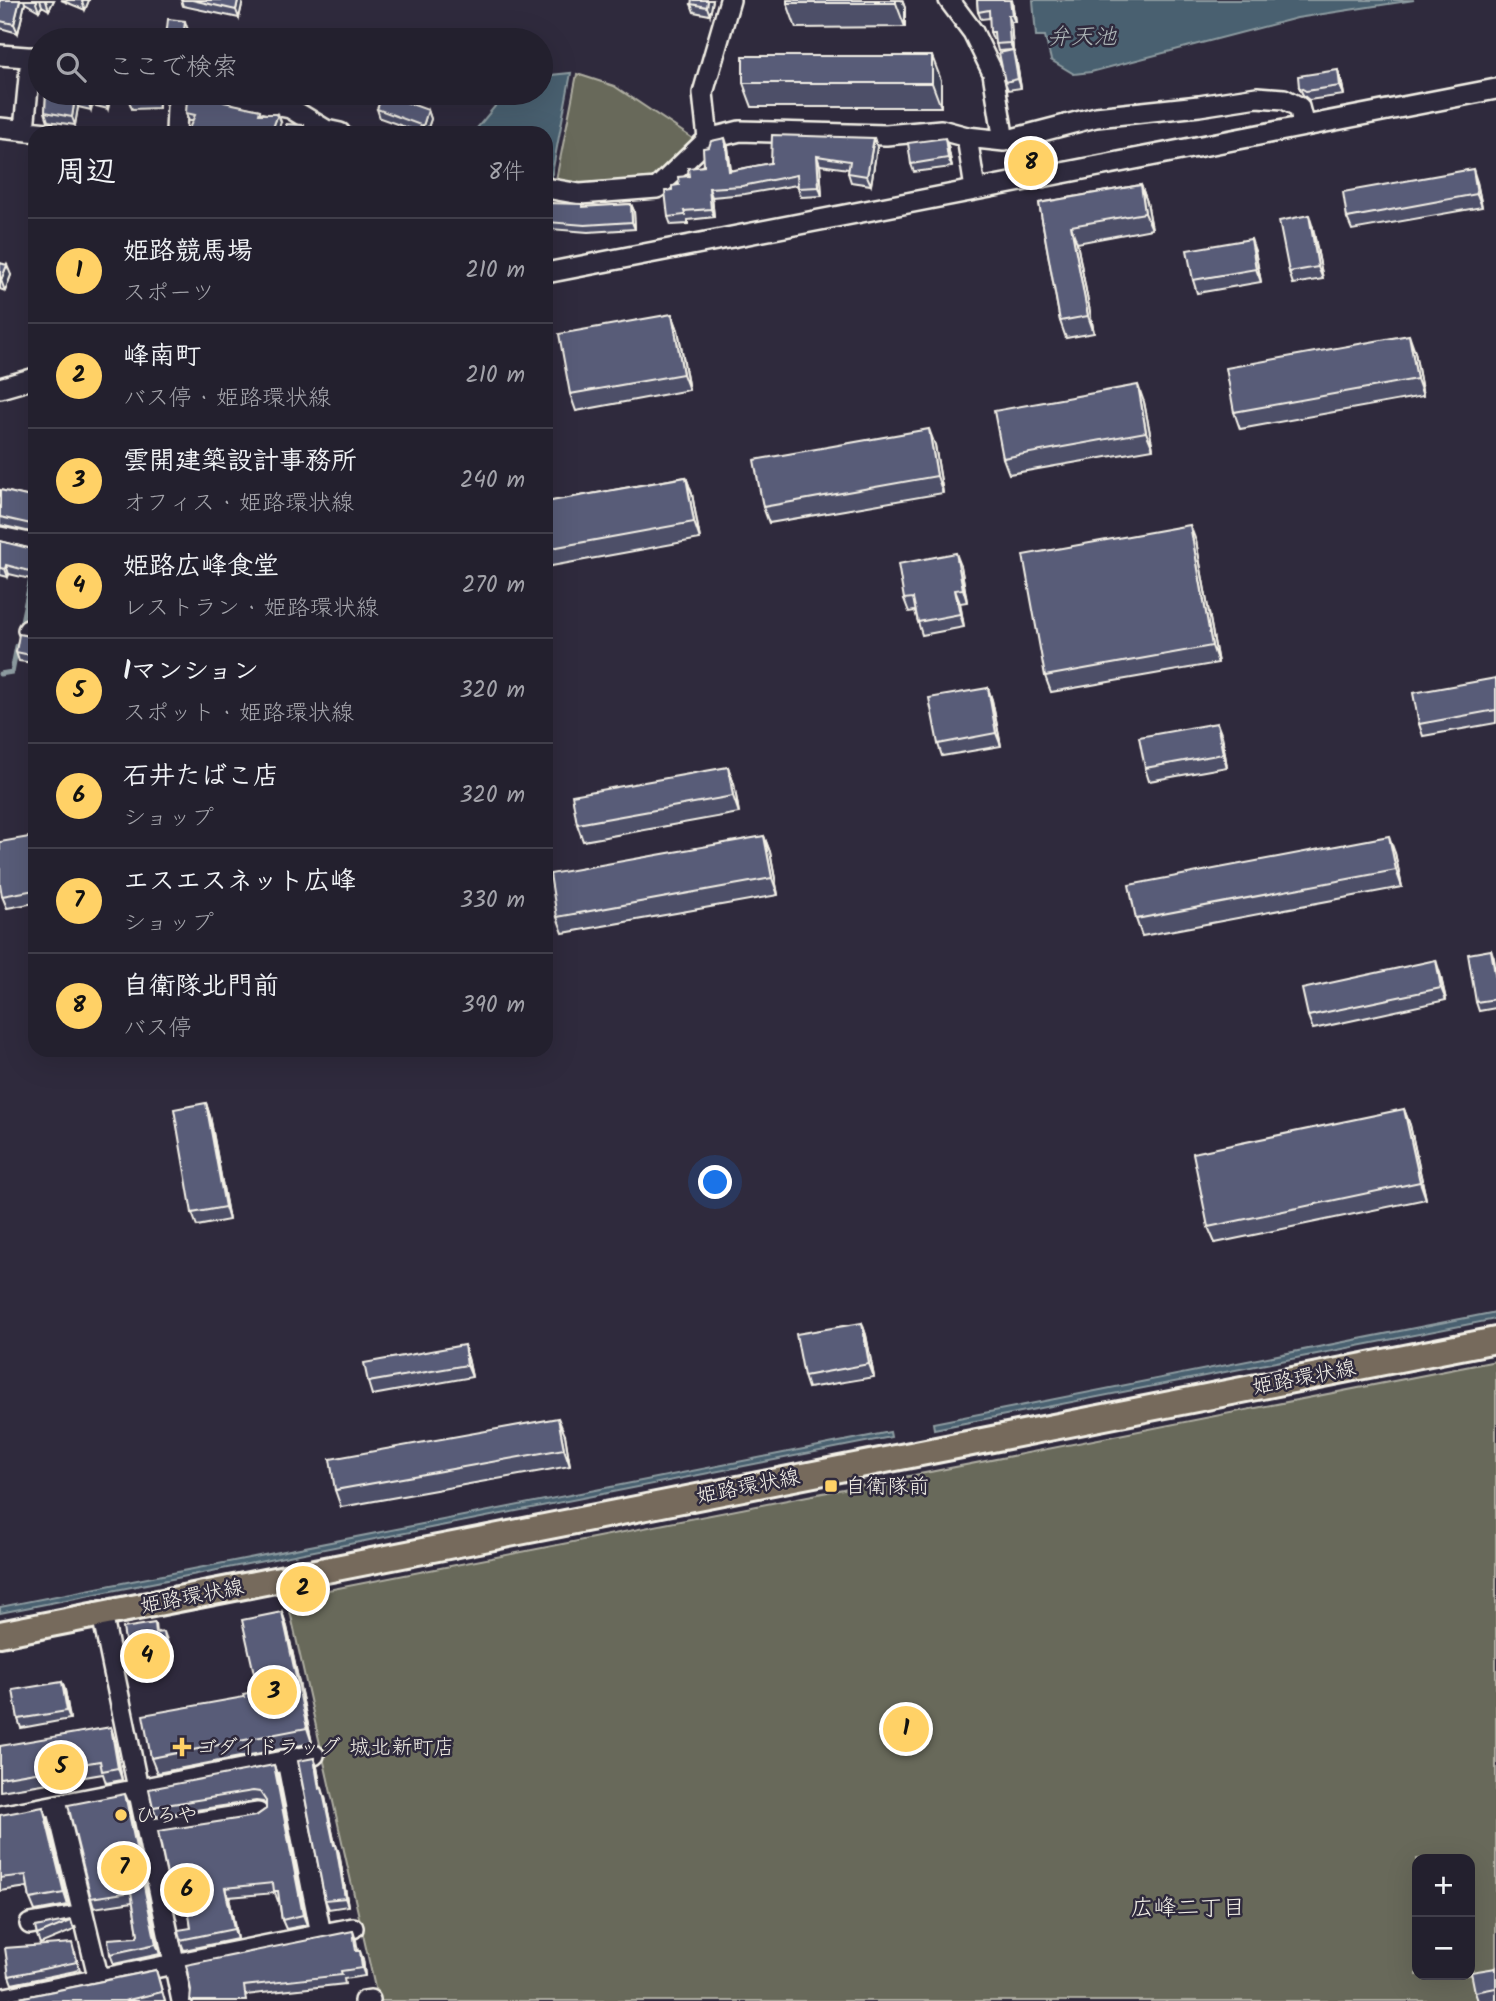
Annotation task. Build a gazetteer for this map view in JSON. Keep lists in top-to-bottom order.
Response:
{
  "streets": {
    "main road": ["姫路環状線"]
  },
  "districts": ["広峰二丁目"],
  "water": ["弁天池"],
  "places": {
    "transit": ["自衛隊前"],
    "health": ["ゴダイドラッグ 城北新町店"],
    "other": ["ひろや"]
  },
  "page": {
    "search": "ここで検索",
    "heading": ["周辺", "8件"],
    "pins": [
      "8",
      "2",
      "4",
      "3",
      "1",
      "5",
      "7",
      "6"
    ],
    "list": [
      {
        "mark": "1",
        "name": "姫路競馬場",
        "note": "スポーツ",
        "value": "210 m"
      },
      {
        "mark": "2",
        "name": "峰南町",
        "note": "バス停 · 姫路環状線",
        "value": "210 m"
      },
      {
        "mark": "3",
        "name": "雲開建築設計事務所",
        "note": "オフィス · 姫路環状線",
        "value": "240 m"
      },
      {
        "mark": "4",
        "name": "姫路広峰食堂",
        "note": "レストラン · 姫路環状線",
        "value": "270 m"
      },
      {
        "mark": "5",
        "name": "Iマンション",
        "note": "スポット · 姫路環状線",
        "value": "320 m"
      },
      {
        "mark": "6",
        "name": "石井たばこ店",
        "note": "ショップ",
        "value": "320 m"
      },
      {
        "mark": "7",
        "name": "エスエスネット広峰",
        "note": "ショップ",
        "value": "330 m"
      },
      {
        "mark": "8",
        "name": "自衛隊北門前",
        "note": "バス停",
        "value": "390 m"
      }
    ],
    "map_buttons": ["+", "−"]
  }
}
